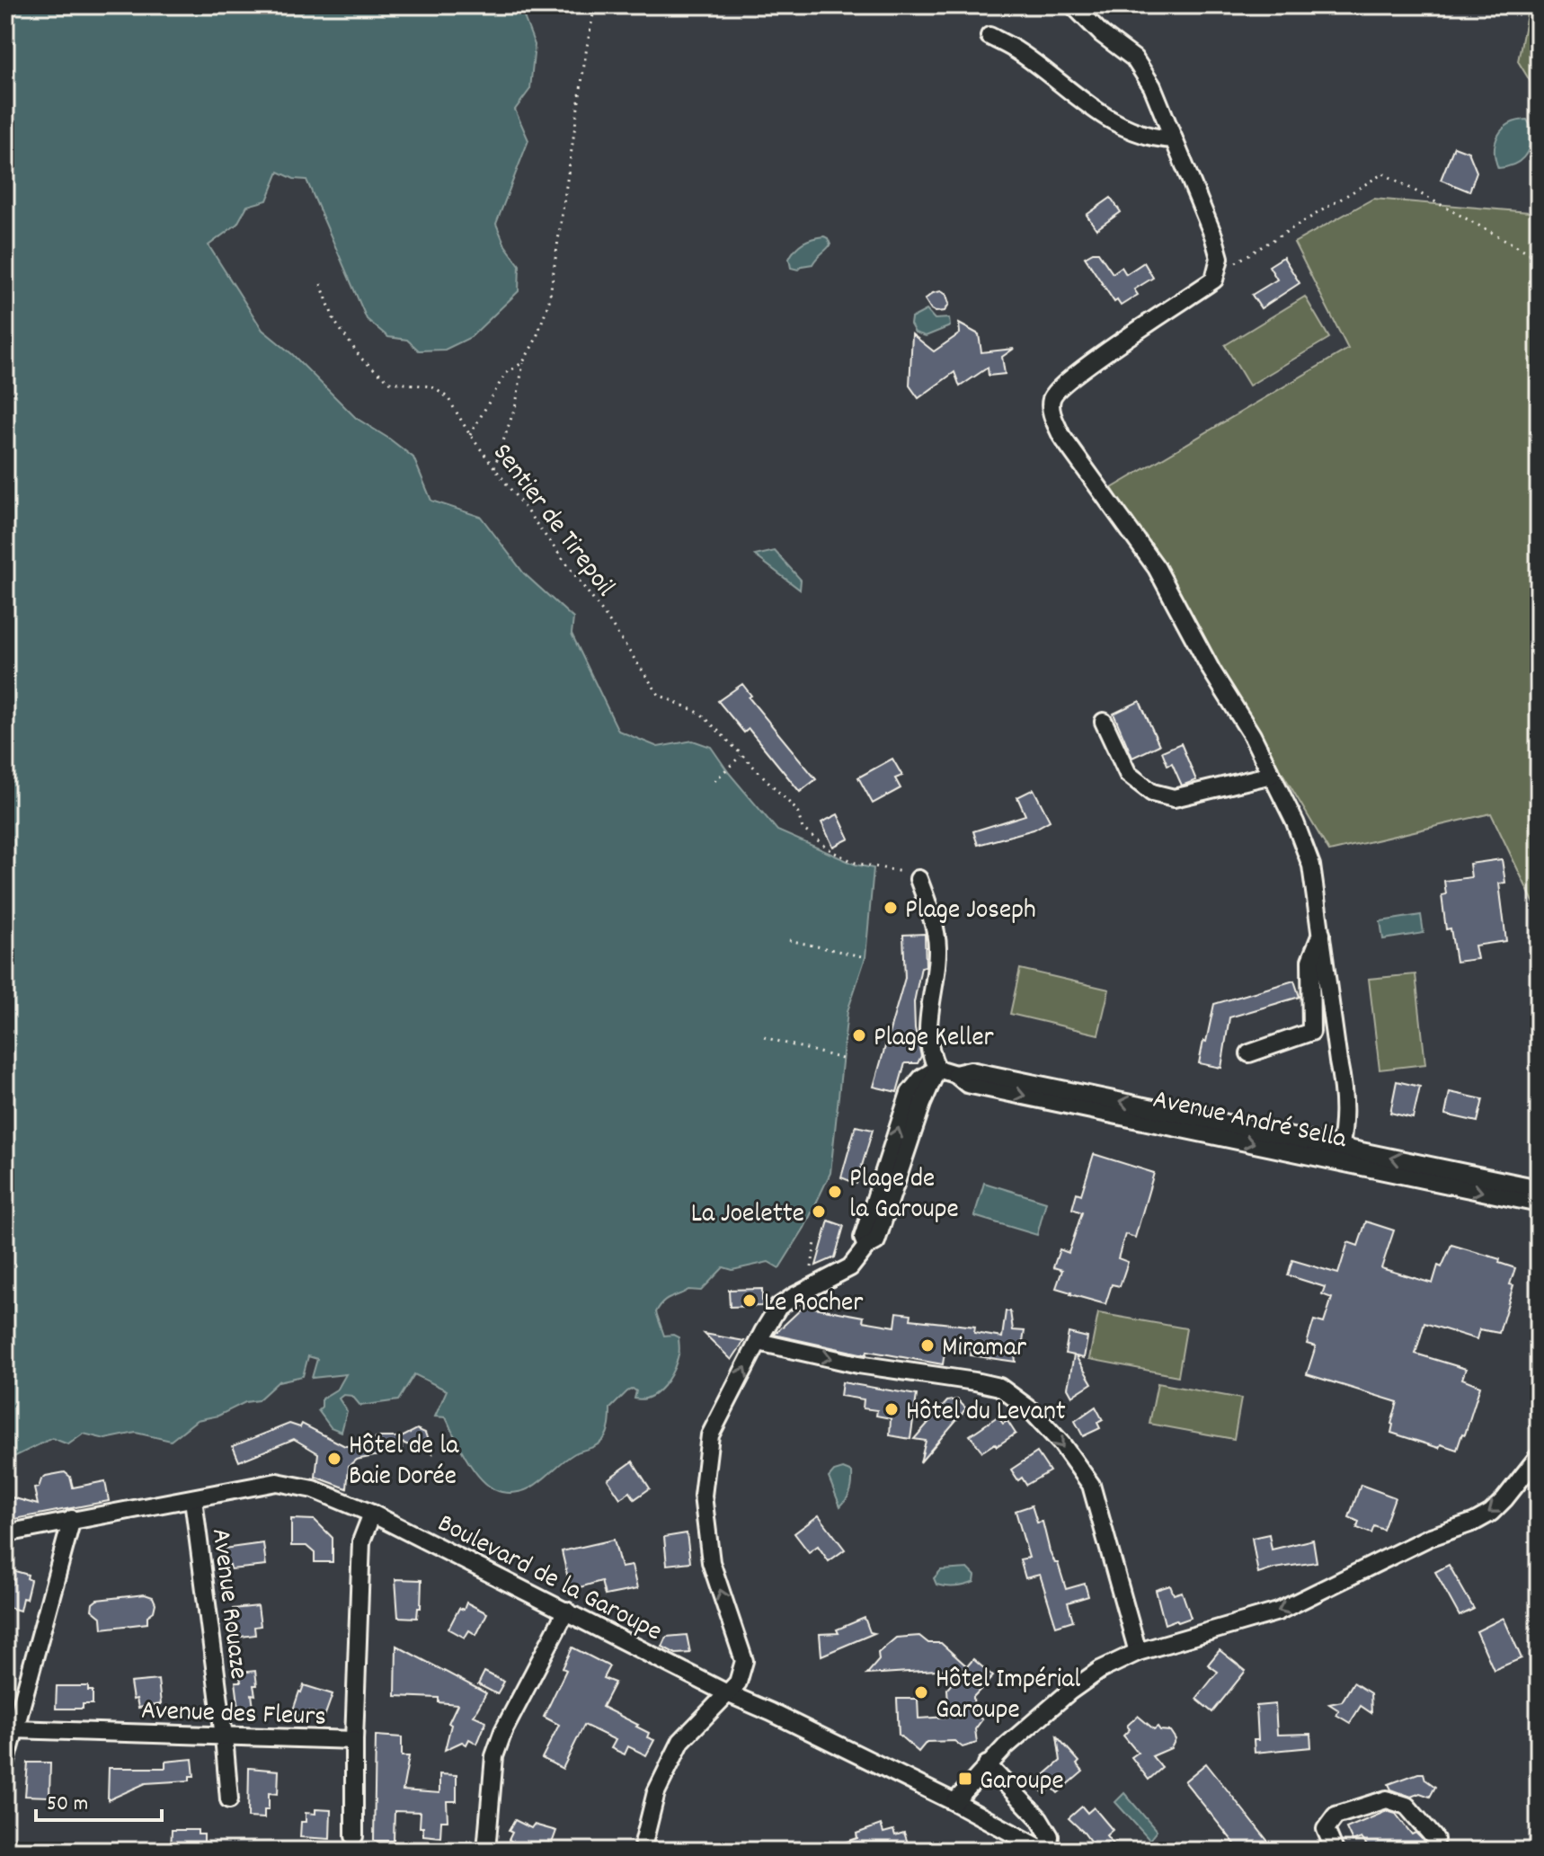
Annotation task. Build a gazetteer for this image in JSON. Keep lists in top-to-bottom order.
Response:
{
  "streets": {
    "street": [
      "Avenue André Sella",
      "Boulevard de la Garoupe",
      "Avenue Rouaze",
      "Avenue des Fleurs"
    ],
    "path": ["Sentier de Tirepoil"]
  },
  "crossings": [
    ["Boulevard de la Garoupe", "Avenue Rouaze"],
    ["Boulevard de la Garoupe", "Avenue des Fleurs"],
    ["Avenue Rouaze", "Avenue des Fleurs"]
  ],
  "places": {
    "other": [
      "Plage Joseph",
      "Plage Keller",
      "Plage de la Garoupe",
      "La Joelette",
      "Le Rocher",
      "Miramar",
      "Hôtel du Levant",
      "Hôtel de la Baie Dorée",
      "Hôtel Impérial Garoupe"
    ],
    "transit": ["Garoupe"]
  },
  "scale_bar": "50 m"
}
